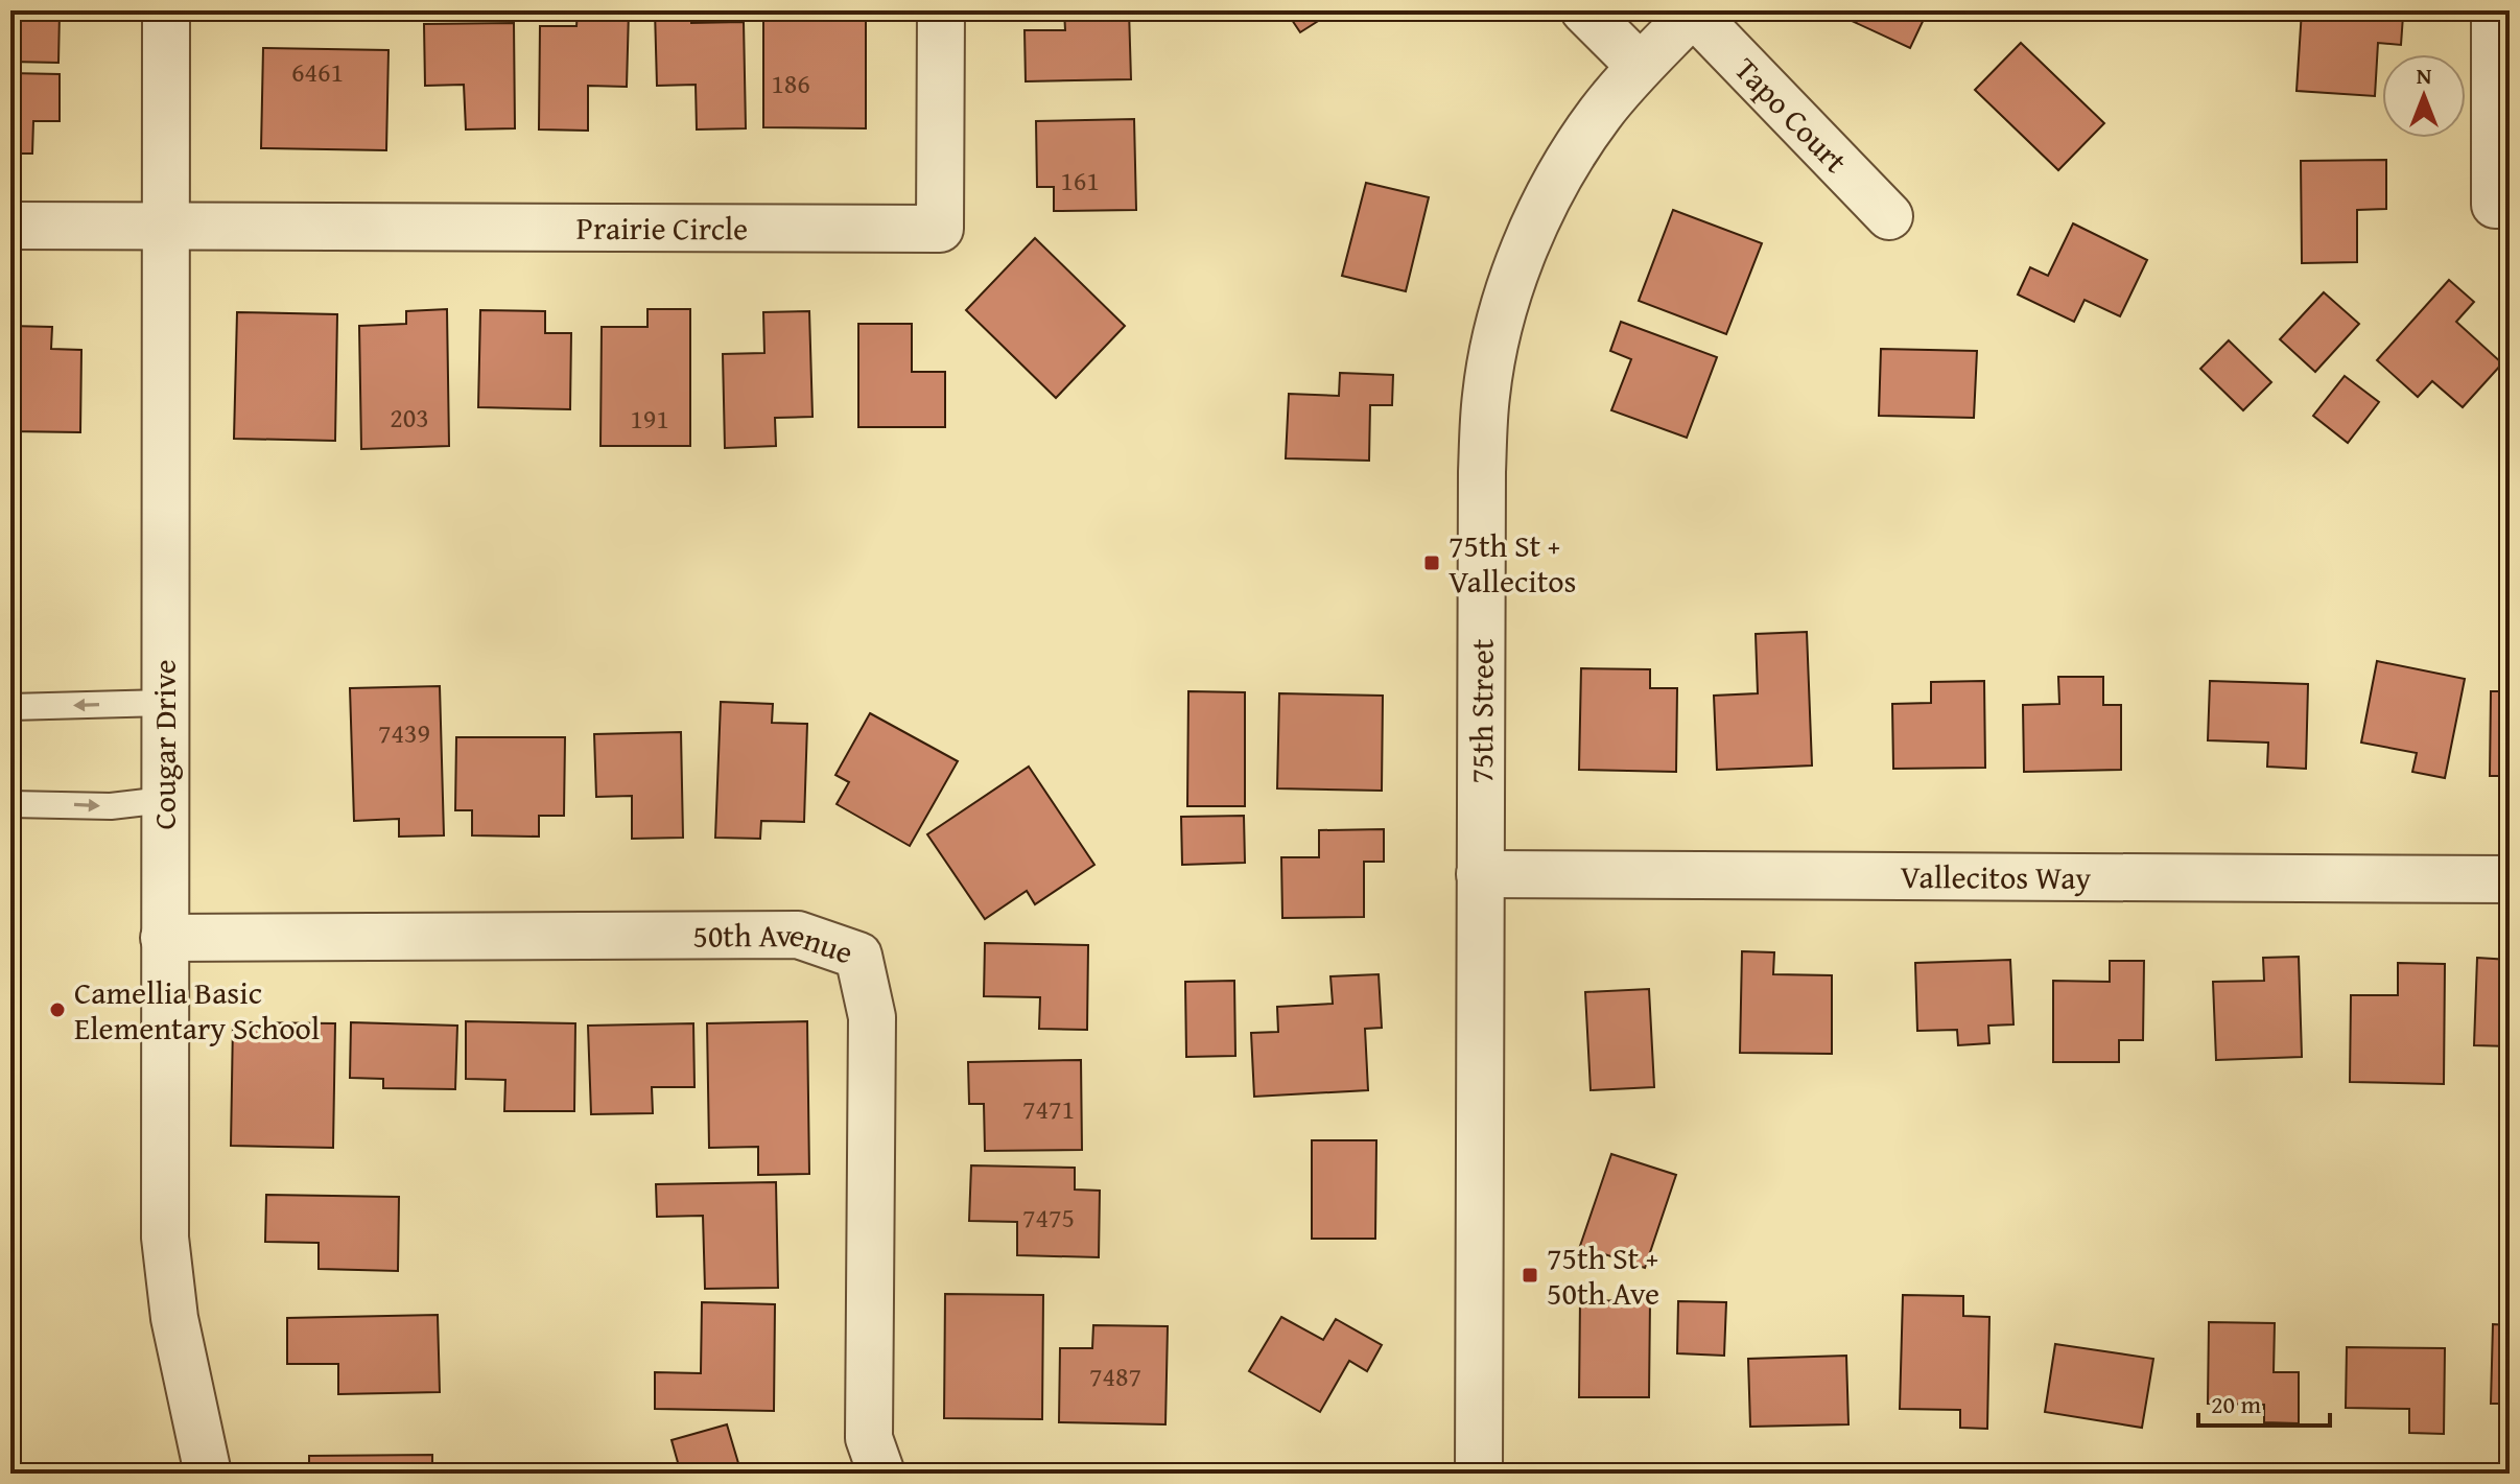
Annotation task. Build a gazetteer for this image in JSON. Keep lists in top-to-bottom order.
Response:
{
  "streets": {
    "street": [
      "Tapo Court",
      "Prairie Circle",
      "75th Street",
      "Cougar Drive",
      "Vallecitos Way",
      "50th Avenue"
    ]
  },
  "crossings": [
    ["Tapo Court", "75th Street"],
    ["Prairie Circle", "Cougar Drive"],
    ["75th Street", "Vallecitos Way"],
    ["Cougar Drive", "50th Avenue"]
  ],
  "places": {
    "transit": ["75th St + Vallecitos", "75th St + 50th Ave"],
    "other": ["Camellia Basic Elementary School"]
  },
  "house_numbers": [
    "6461",
    "186",
    "161",
    "203",
    "191",
    "7439",
    "7471",
    "7475",
    "7487"
  ],
  "scale_bar": "20 m",
  "north": "top"
}
